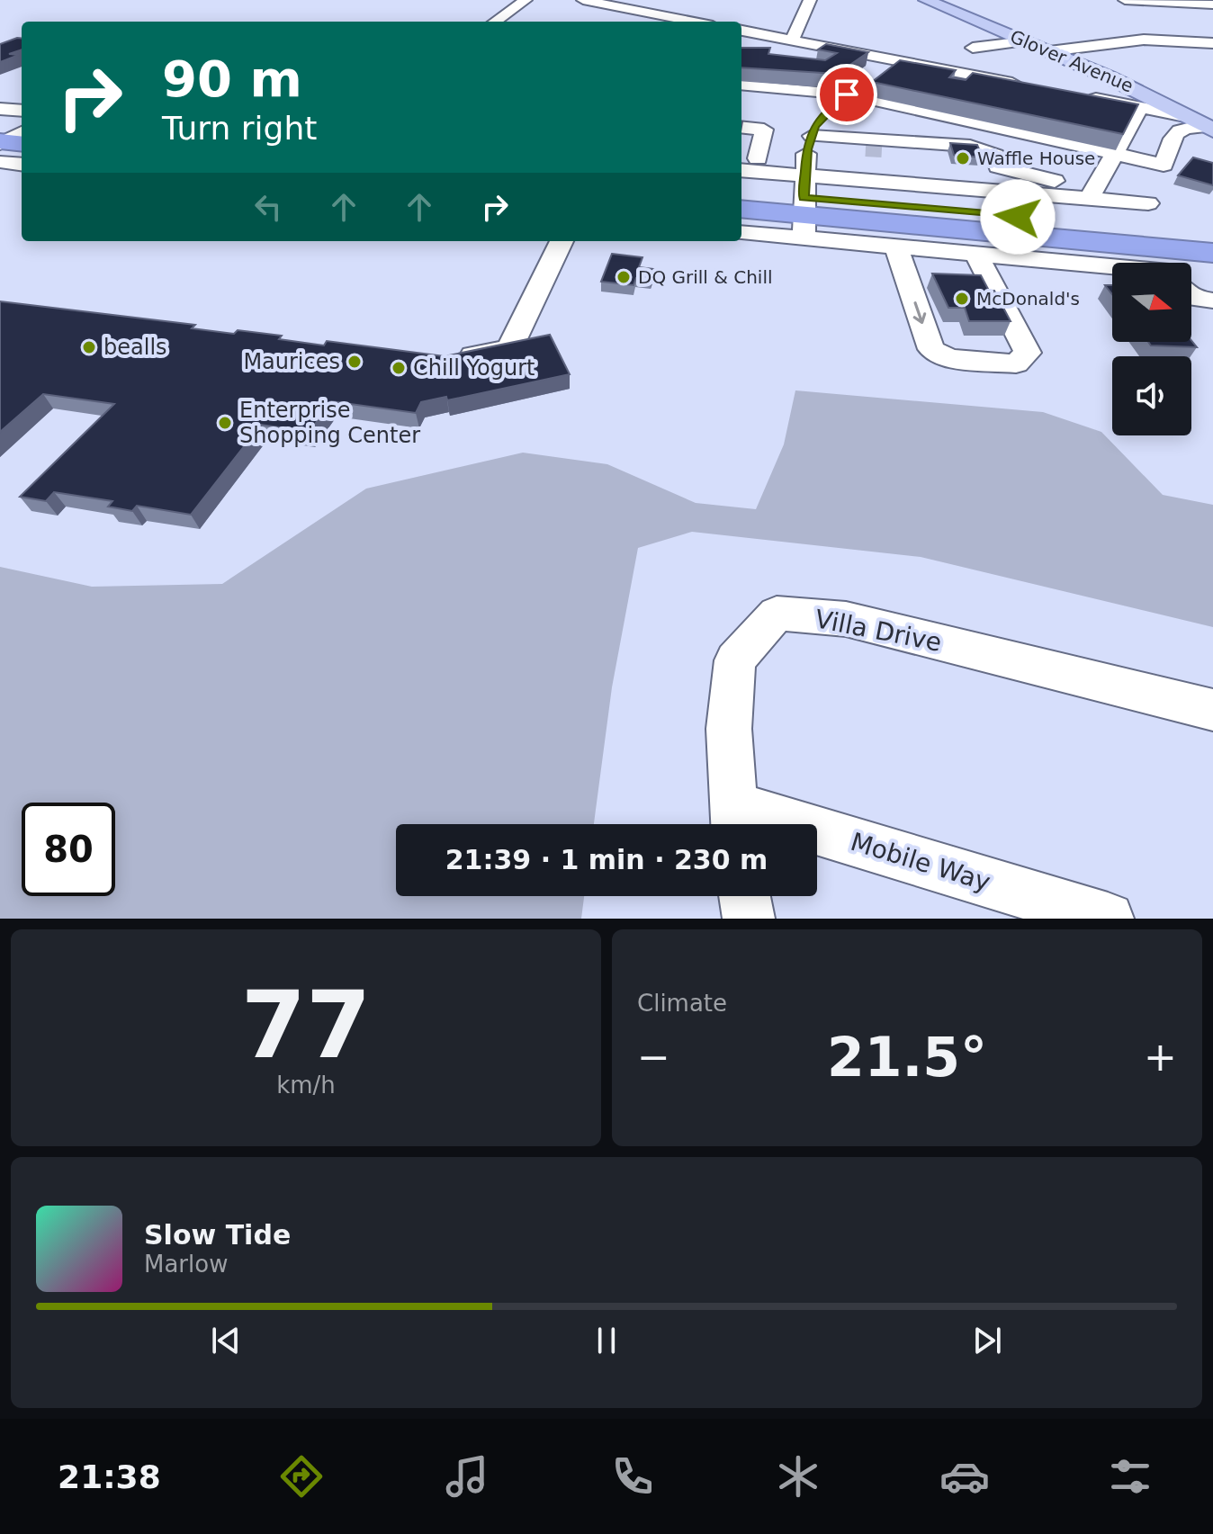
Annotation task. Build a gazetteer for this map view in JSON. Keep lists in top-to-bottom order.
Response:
{
  "streets": {
    "main road": ["Glover Avenue"],
    "street": ["Villa Drive", "Mobile Way"]
  },
  "crossings": [
    ["Villa Drive", "Mobile Way"]
  ],
  "places": [
    "Waffle House",
    "DQ Grill & Chill",
    "McDonald's",
    "bealls",
    "Maurices",
    "Chill Yogurt",
    "Enterprise Shopping Center"
  ],
  "north": "right",
  "page": {
    "turn": ["90 m", "Turn right"],
    "limit": "80",
    "trip": "21:39 · 1 min · 230 m",
    "tile": [
      ["77", "km/h"],
      "Climate"
    ],
    "heat": ["−", "21.5°", "+"],
    "song": ["Slow Tide", "Marlow"],
    "tabs": "21:38"
  }
}
